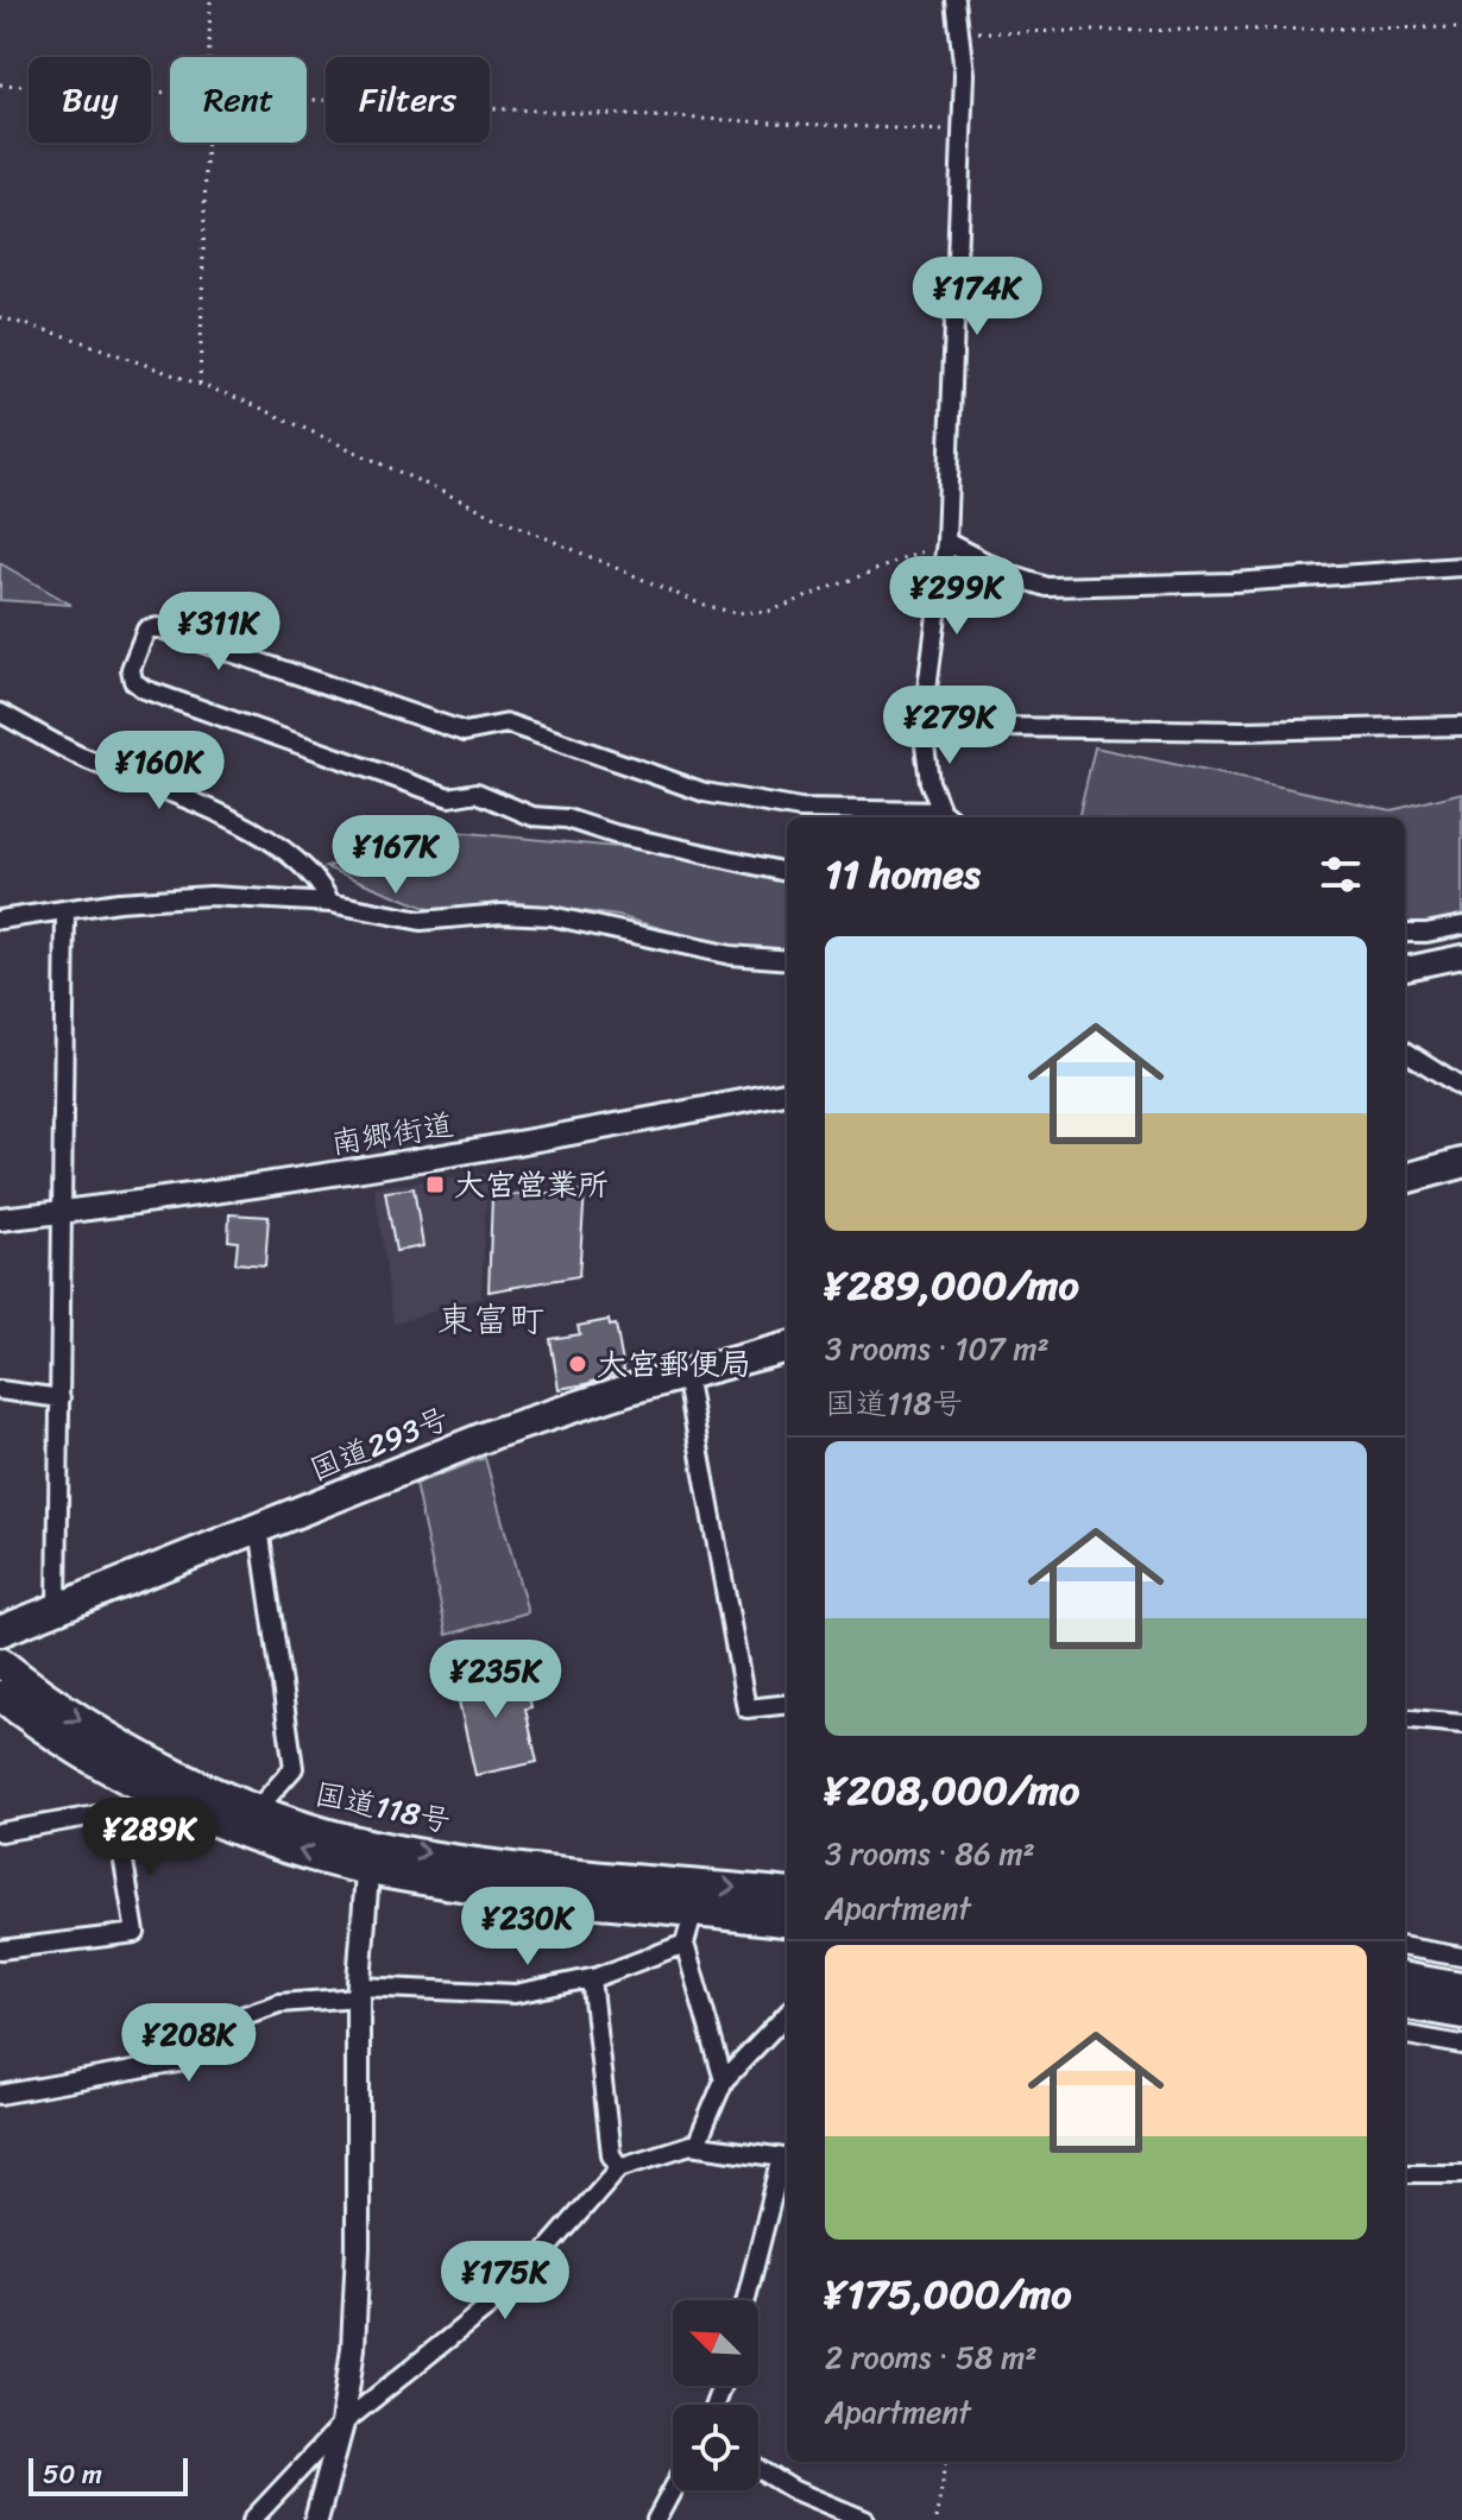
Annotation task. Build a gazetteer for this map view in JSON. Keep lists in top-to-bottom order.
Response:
{
  "streets": {
    "highway": ["国道293号", "国道118号"],
    "street": ["南郷街道"]
  },
  "districts": ["東富町"],
  "places": {
    "transit": ["大宮営業所"],
    "other": ["大宮郵便局"]
  },
  "scale_bar": "50 m",
  "north": "top left",
  "page": {
    "chip": ["Buy", "Rent", "Filters"],
    "price": [
      "¥174K",
      "¥299K",
      "¥311K",
      "¥279K",
      "¥160K",
      "¥167K",
      "¥235K",
      "¥289K",
      "¥230K",
      "¥208K",
      "¥175K"
    ],
    "heading": "11 homes",
    "list": [
      {
        "name": "¥289,000/mo",
        "note": "3 rooms · 107 m² · 国道118号"
      },
      {
        "name": "¥208,000/mo",
        "note": "3 rooms · 86 m² · Apartment"
      },
      {
        "name": "¥175,000/mo",
        "note": "2 rooms · 58 m² · Apartment"
      }
    ],
    "scale": "50 m"
  }
}
